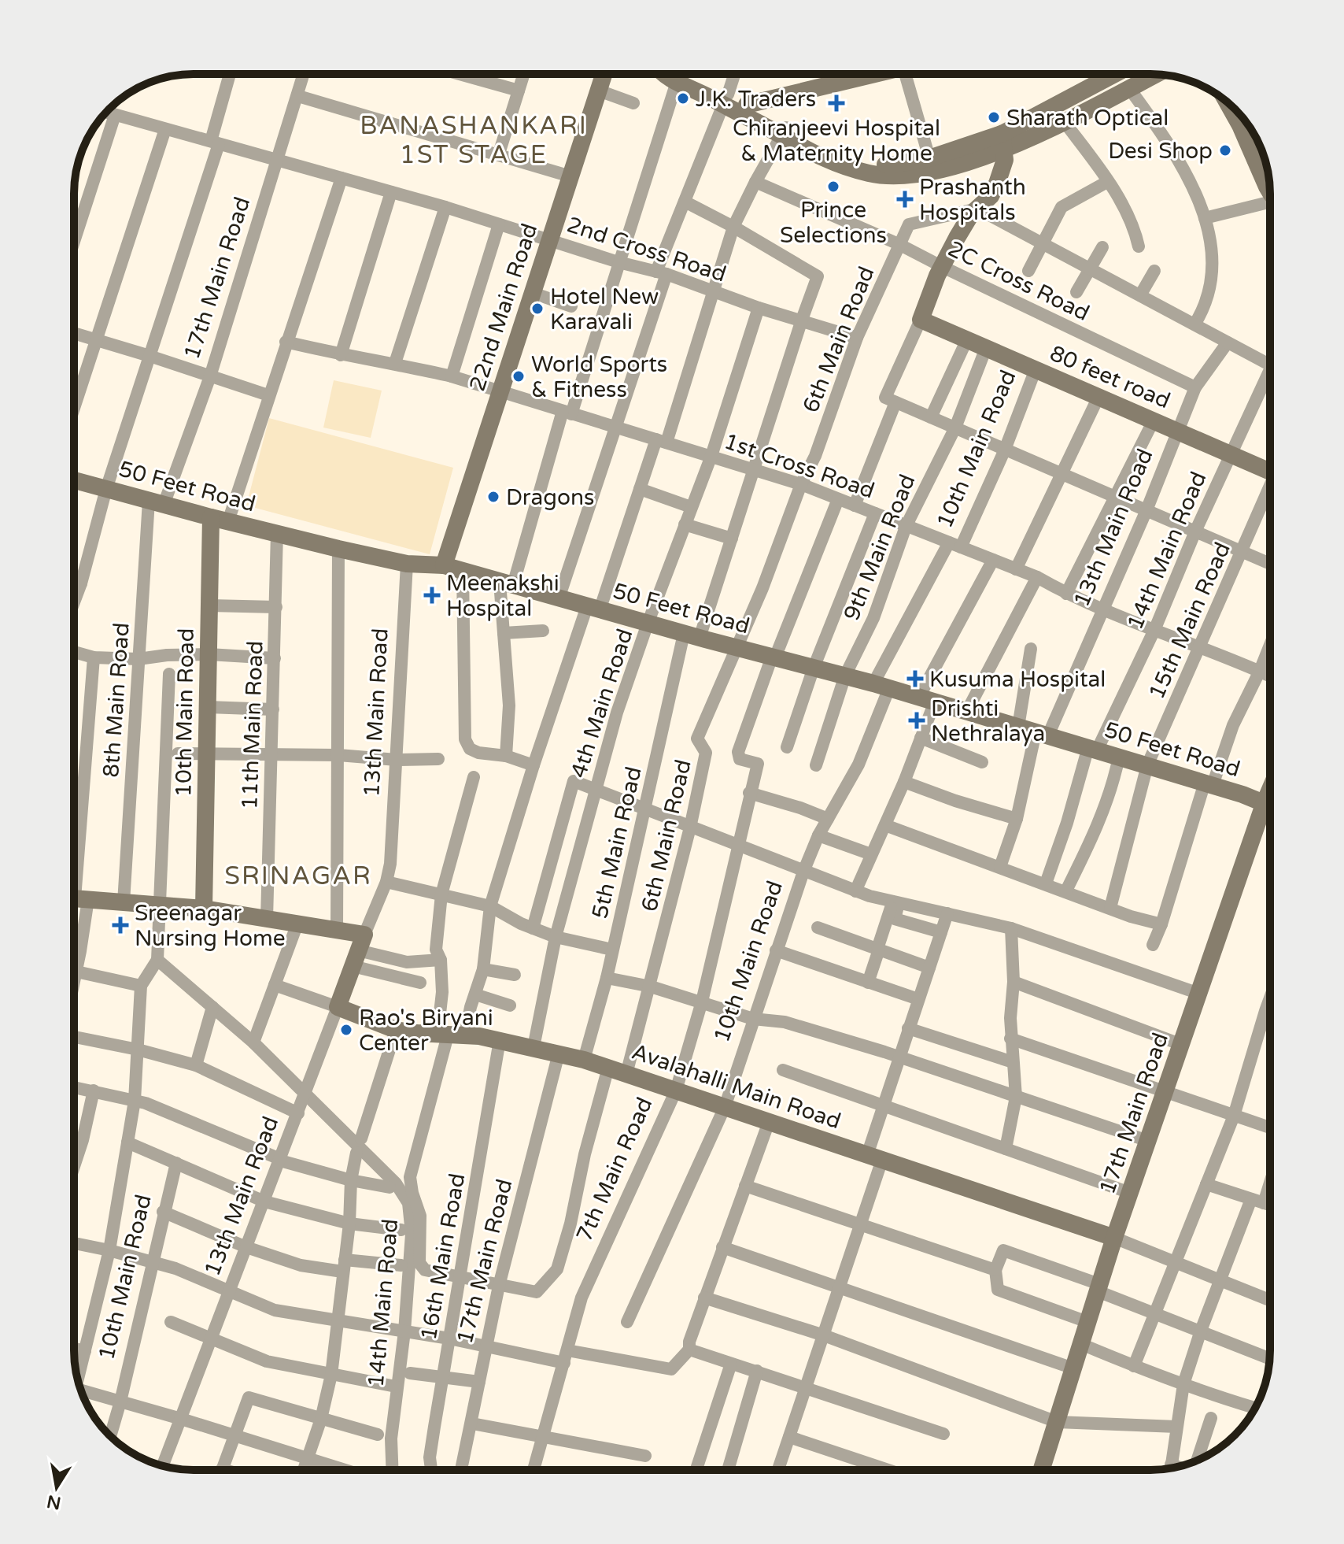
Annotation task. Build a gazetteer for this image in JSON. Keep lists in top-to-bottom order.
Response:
{
  "streets": {
    "street": [
      "2nd Cross Road",
      "17th Main Road",
      "2C Cross Road",
      "22nd Main Road",
      "6th Main Road",
      "80 feet road",
      "10th Main Road",
      "1st Cross Road",
      "50 Feet Road",
      "13th Main Road",
      "9th Main Road",
      "14th Main Road",
      "15th Main Road",
      "8th Main Road",
      "4th Main Road",
      "11th Main Road",
      "5th Main Road",
      "Avalahalli Main Road",
      "7th Main Road",
      "16th Main Road"
    ]
  },
  "crossings": [
    ["2nd Cross Road", "17th Main Road"],
    ["2nd Cross Road", "22nd Main Road"],
    ["2nd Cross Road", "6th Main Road"],
    ["2nd Cross Road", "4th Main Road"],
    ["2nd Cross Road", "5th Main Road"],
    ["17th Main Road", "50 Feet Road"],
    ["17th Main Road", "8th Main Road"],
    ["17th Main Road", "Avalahalli Main Road"],
    ["2C Cross Road", "6th Main Road"],
    ["2C Cross Road", "13th Main Road"],
    ["22nd Main Road", "1st Cross Road"],
    ["22nd Main Road", "50 Feet Road"],
    ["6th Main Road", "1st Cross Road"],
    ["6th Main Road", "50 Feet Road"],
    ["6th Main Road", "Avalahalli Main Road"],
    ["80 feet road", "10th Main Road"],
    ["80 feet road", "13th Main Road"],
    ["80 feet road", "9th Main Road"],
    ["80 feet road", "14th Main Road"],
    ["10th Main Road", "1st Cross Road"],
    ["10th Main Road", "50 Feet Road"],
    ["10th Main Road", "Avalahalli Main Road"],
    ["1st Cross Road", "13th Main Road"],
    ["1st Cross Road", "9th Main Road"],
    ["1st Cross Road", "14th Main Road"],
    ["1st Cross Road", "15th Main Road"],
    ["1st Cross Road", "4th Main Road"],
    ["1st Cross Road", "5th Main Road"],
    ["50 Feet Road", "13th Main Road"],
    ["50 Feet Road", "9th Main Road"],
    ["50 Feet Road", "14th Main Road"],
    ["50 Feet Road", "15th Main Road"],
    ["50 Feet Road", "8th Main Road"],
    ["50 Feet Road", "4th Main Road"],
    ["50 Feet Road", "11th Main Road"],
    ["50 Feet Road", "5th Main Road"],
    ["50 Feet Road", "7th Main Road"],
    ["13th Main Road", "14th Main Road"],
    ["13th Main Road", "Avalahalli Main Road"],
    ["4th Main Road", "Avalahalli Main Road"],
    ["5th Main Road", "Avalahalli Main Road"],
    ["Avalahalli Main Road", "7th Main Road"],
    ["Avalahalli Main Road", "16th Main Road"]
  ],
  "districts": ["BANASHANKARI 1ST STAGE", "SRINAGAR"],
  "places": {
    "other": [
      "J.K. Traders",
      "Sharath Optical",
      "Desi Shop",
      "Prince Selections",
      "Hotel New Karavali",
      "World Sports & Fitness",
      "Dragons",
      "Rao's Biryani Center"
    ],
    "health": [
      "Chiranjeevi Hospital & Maternity Home",
      "Prashanth Hospitals",
      "Meenakshi Hospital",
      "Kusuma Hospital",
      "Drishti Nethralaya",
      "Sreenagar Nursing Home"
    ]
  },
  "north": "bottom"
}
